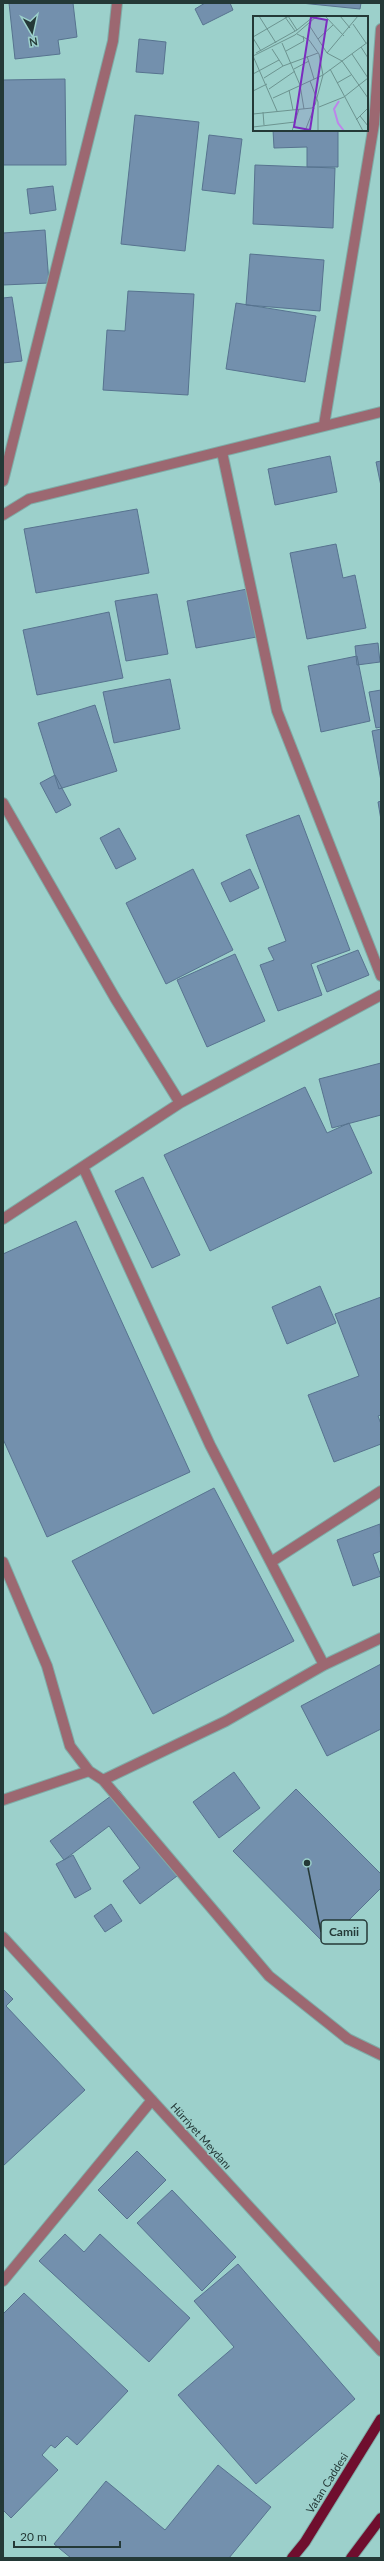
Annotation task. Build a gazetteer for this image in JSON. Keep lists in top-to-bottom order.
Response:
{
  "streets": {
    "main road": ["Vatan Caddesi"],
    "street": ["Hürriyet Meydanı"]
  },
  "places": ["Camii"],
  "scale_bar": "20 m",
  "north": "bottom"
}
